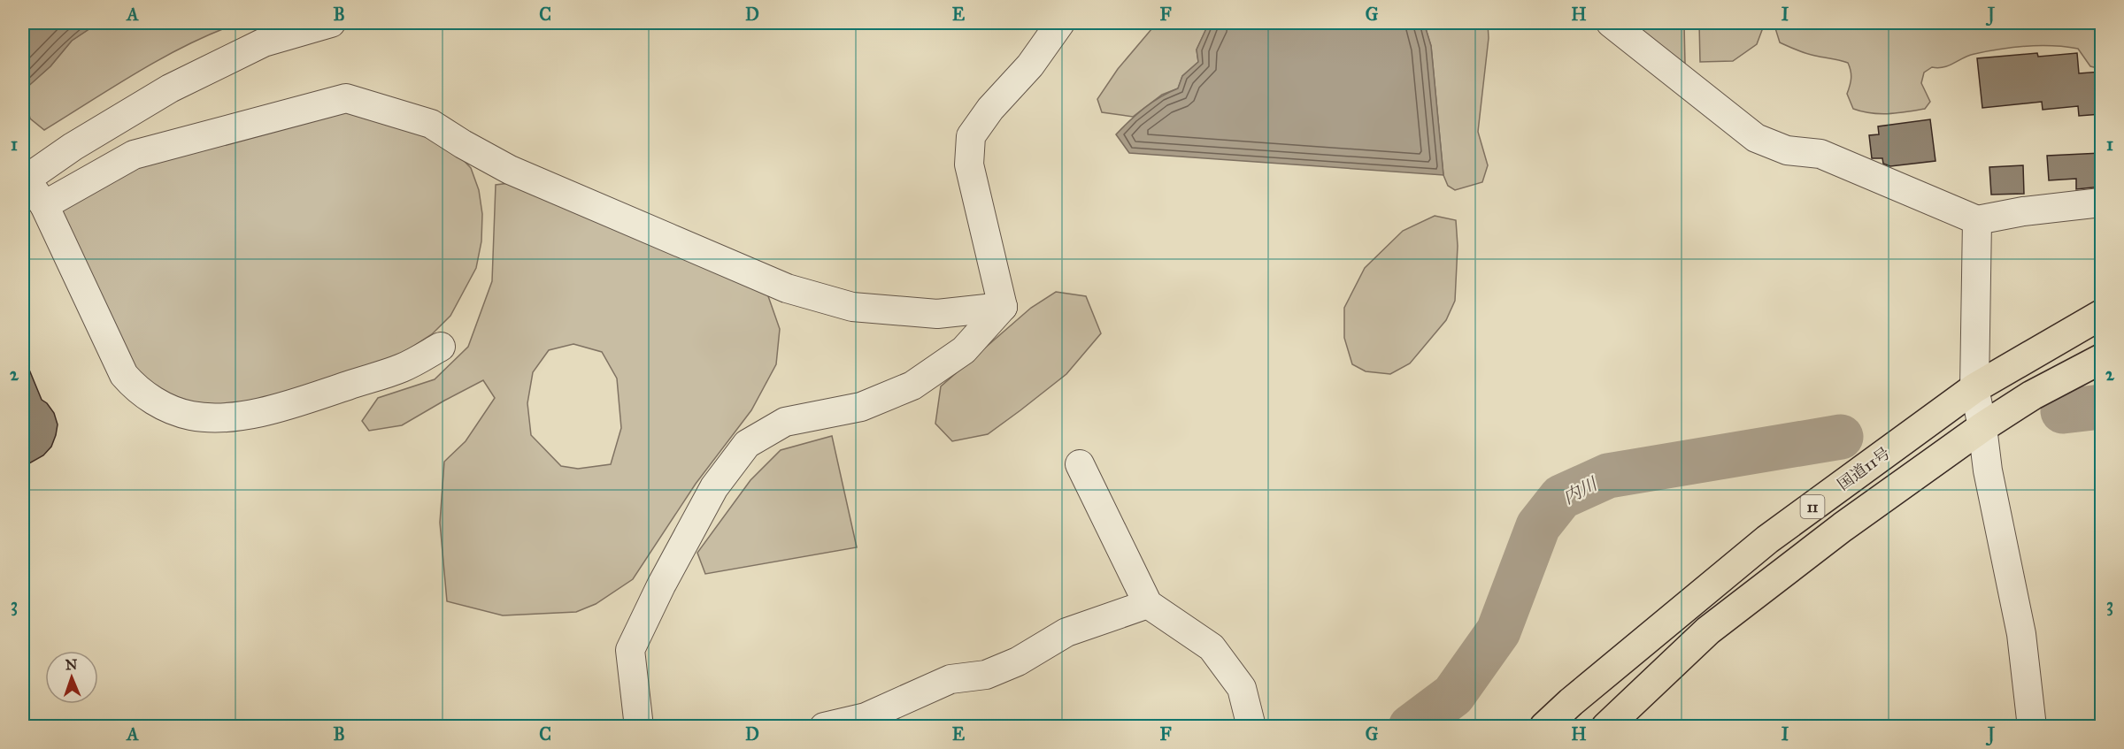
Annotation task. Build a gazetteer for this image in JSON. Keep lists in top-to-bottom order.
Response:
{
  "streets": {
    "highway": ["国道11号", "11"]
  },
  "water": ["内川"],
  "north": "top",
  "grid": {
    "columns": [
      "A",
      "B",
      "C",
      "D",
      "E",
      "F",
      "G",
      "H",
      "I",
      "J"
    ],
    "rows": ["1", "2", "3"]
  }
}
